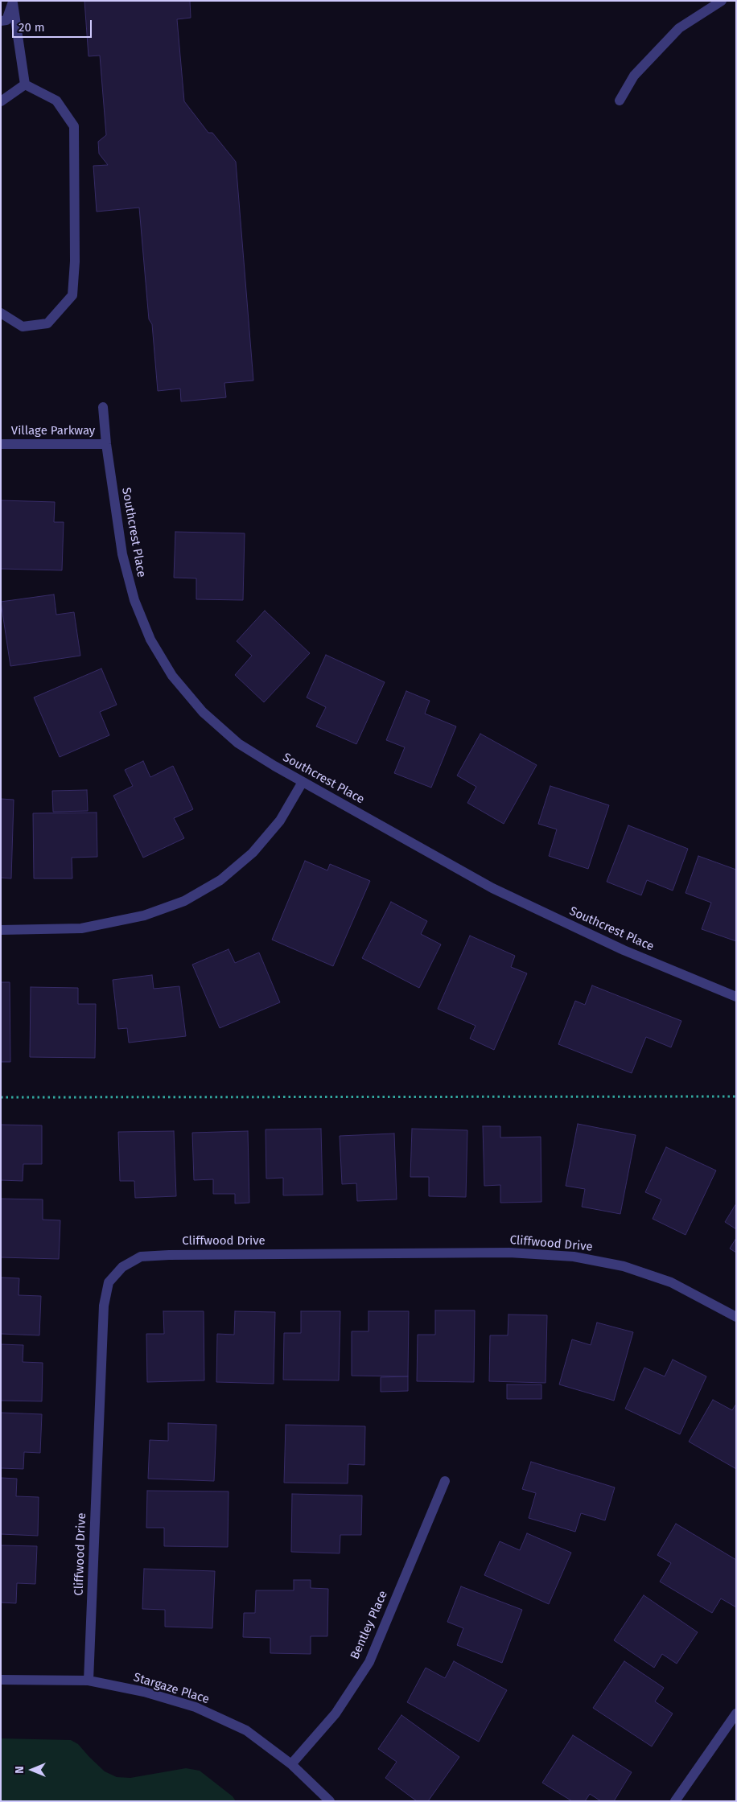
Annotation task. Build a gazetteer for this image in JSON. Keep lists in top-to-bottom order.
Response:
{
  "streets": {
    "street": [
      "Village Parkway",
      "Southcrest Place",
      "Cliffwood Drive",
      "Bentley Place",
      "Stargaze Place"
    ]
  },
  "crossings": [
    ["Village Parkway", "Southcrest Place"],
    ["Cliffwood Drive", "Stargaze Place"],
    ["Bentley Place", "Stargaze Place"]
  ],
  "scale_bar": "20 m",
  "north": "left"
}
